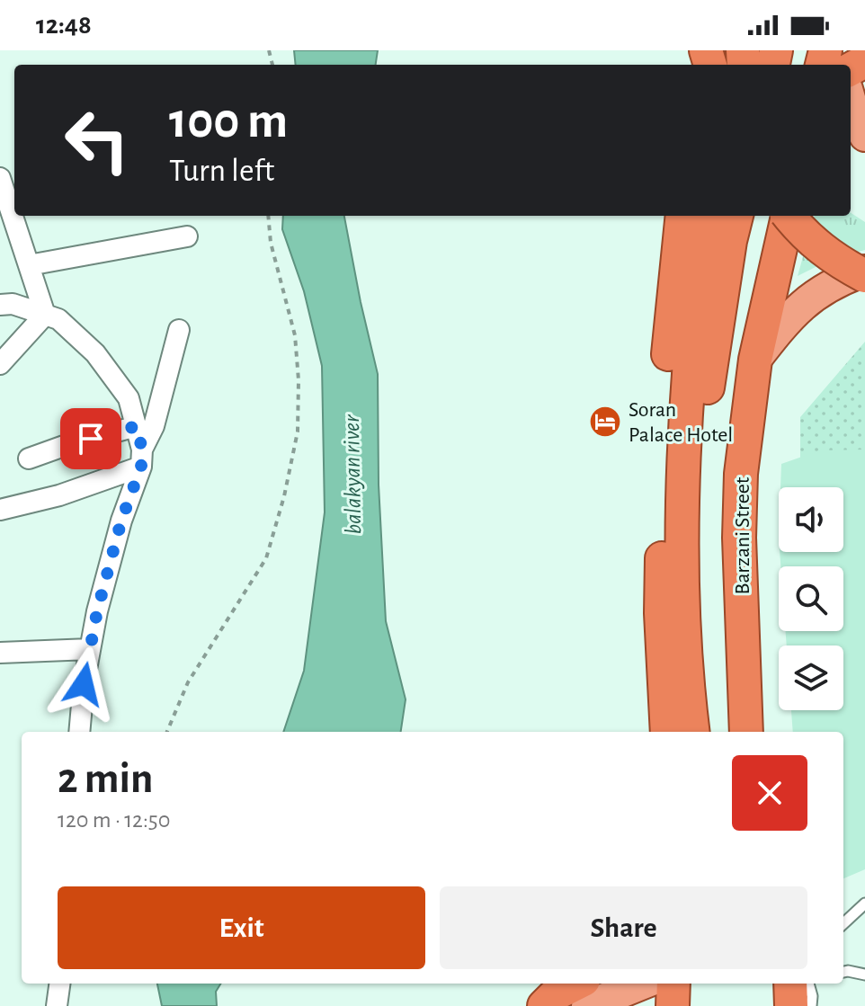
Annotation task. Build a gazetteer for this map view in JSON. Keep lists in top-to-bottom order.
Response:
{
  "streets": {
    "highway": ["Barzani Street"]
  },
  "water": ["balakyan river"],
  "places": {
    "hotel": ["Soran Palace Hotel"]
  },
  "page": {
    "status": "12:48",
    "turn": ["100 m", "Turn left"],
    "heading": ["2 min", "120 m · 12:50"],
    "buttons": ["Exit", "Share"]
  }
}
